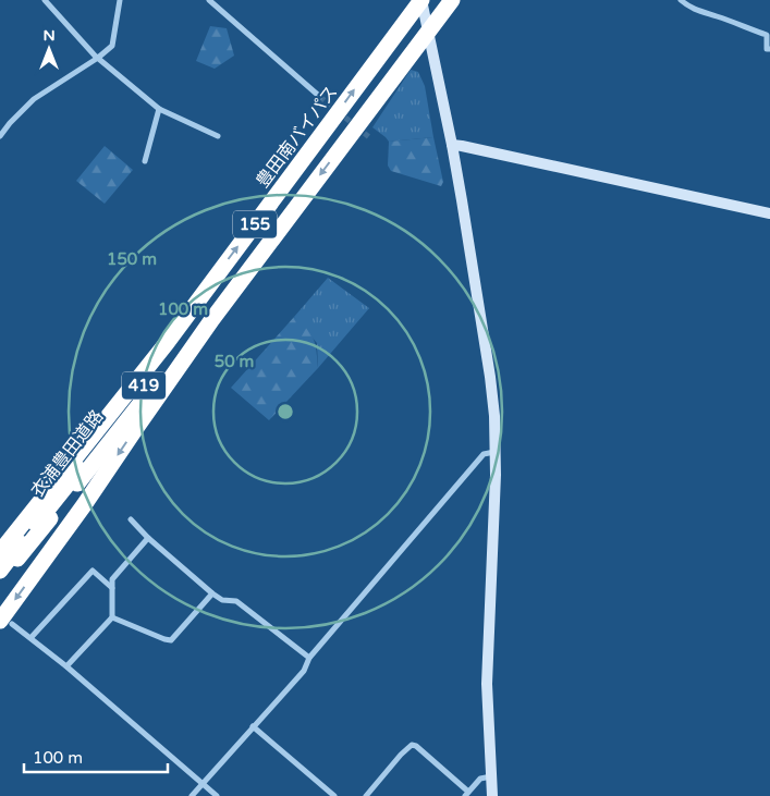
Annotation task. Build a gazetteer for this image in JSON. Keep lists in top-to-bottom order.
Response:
{
  "streets": {
    "highway": [
      "豊田南バイパス",
      "155",
      "419",
      "衣浦豊田道路"
    ]
  },
  "crossings": [
    ["豊田南バイパス", "衣浦豊田道路"],
    ["155", "衣浦豊田道路"]
  ],
  "scale_bar": "100 m",
  "north": "top",
  "rings": ["150 m", "100 m", "50 m"]
}
